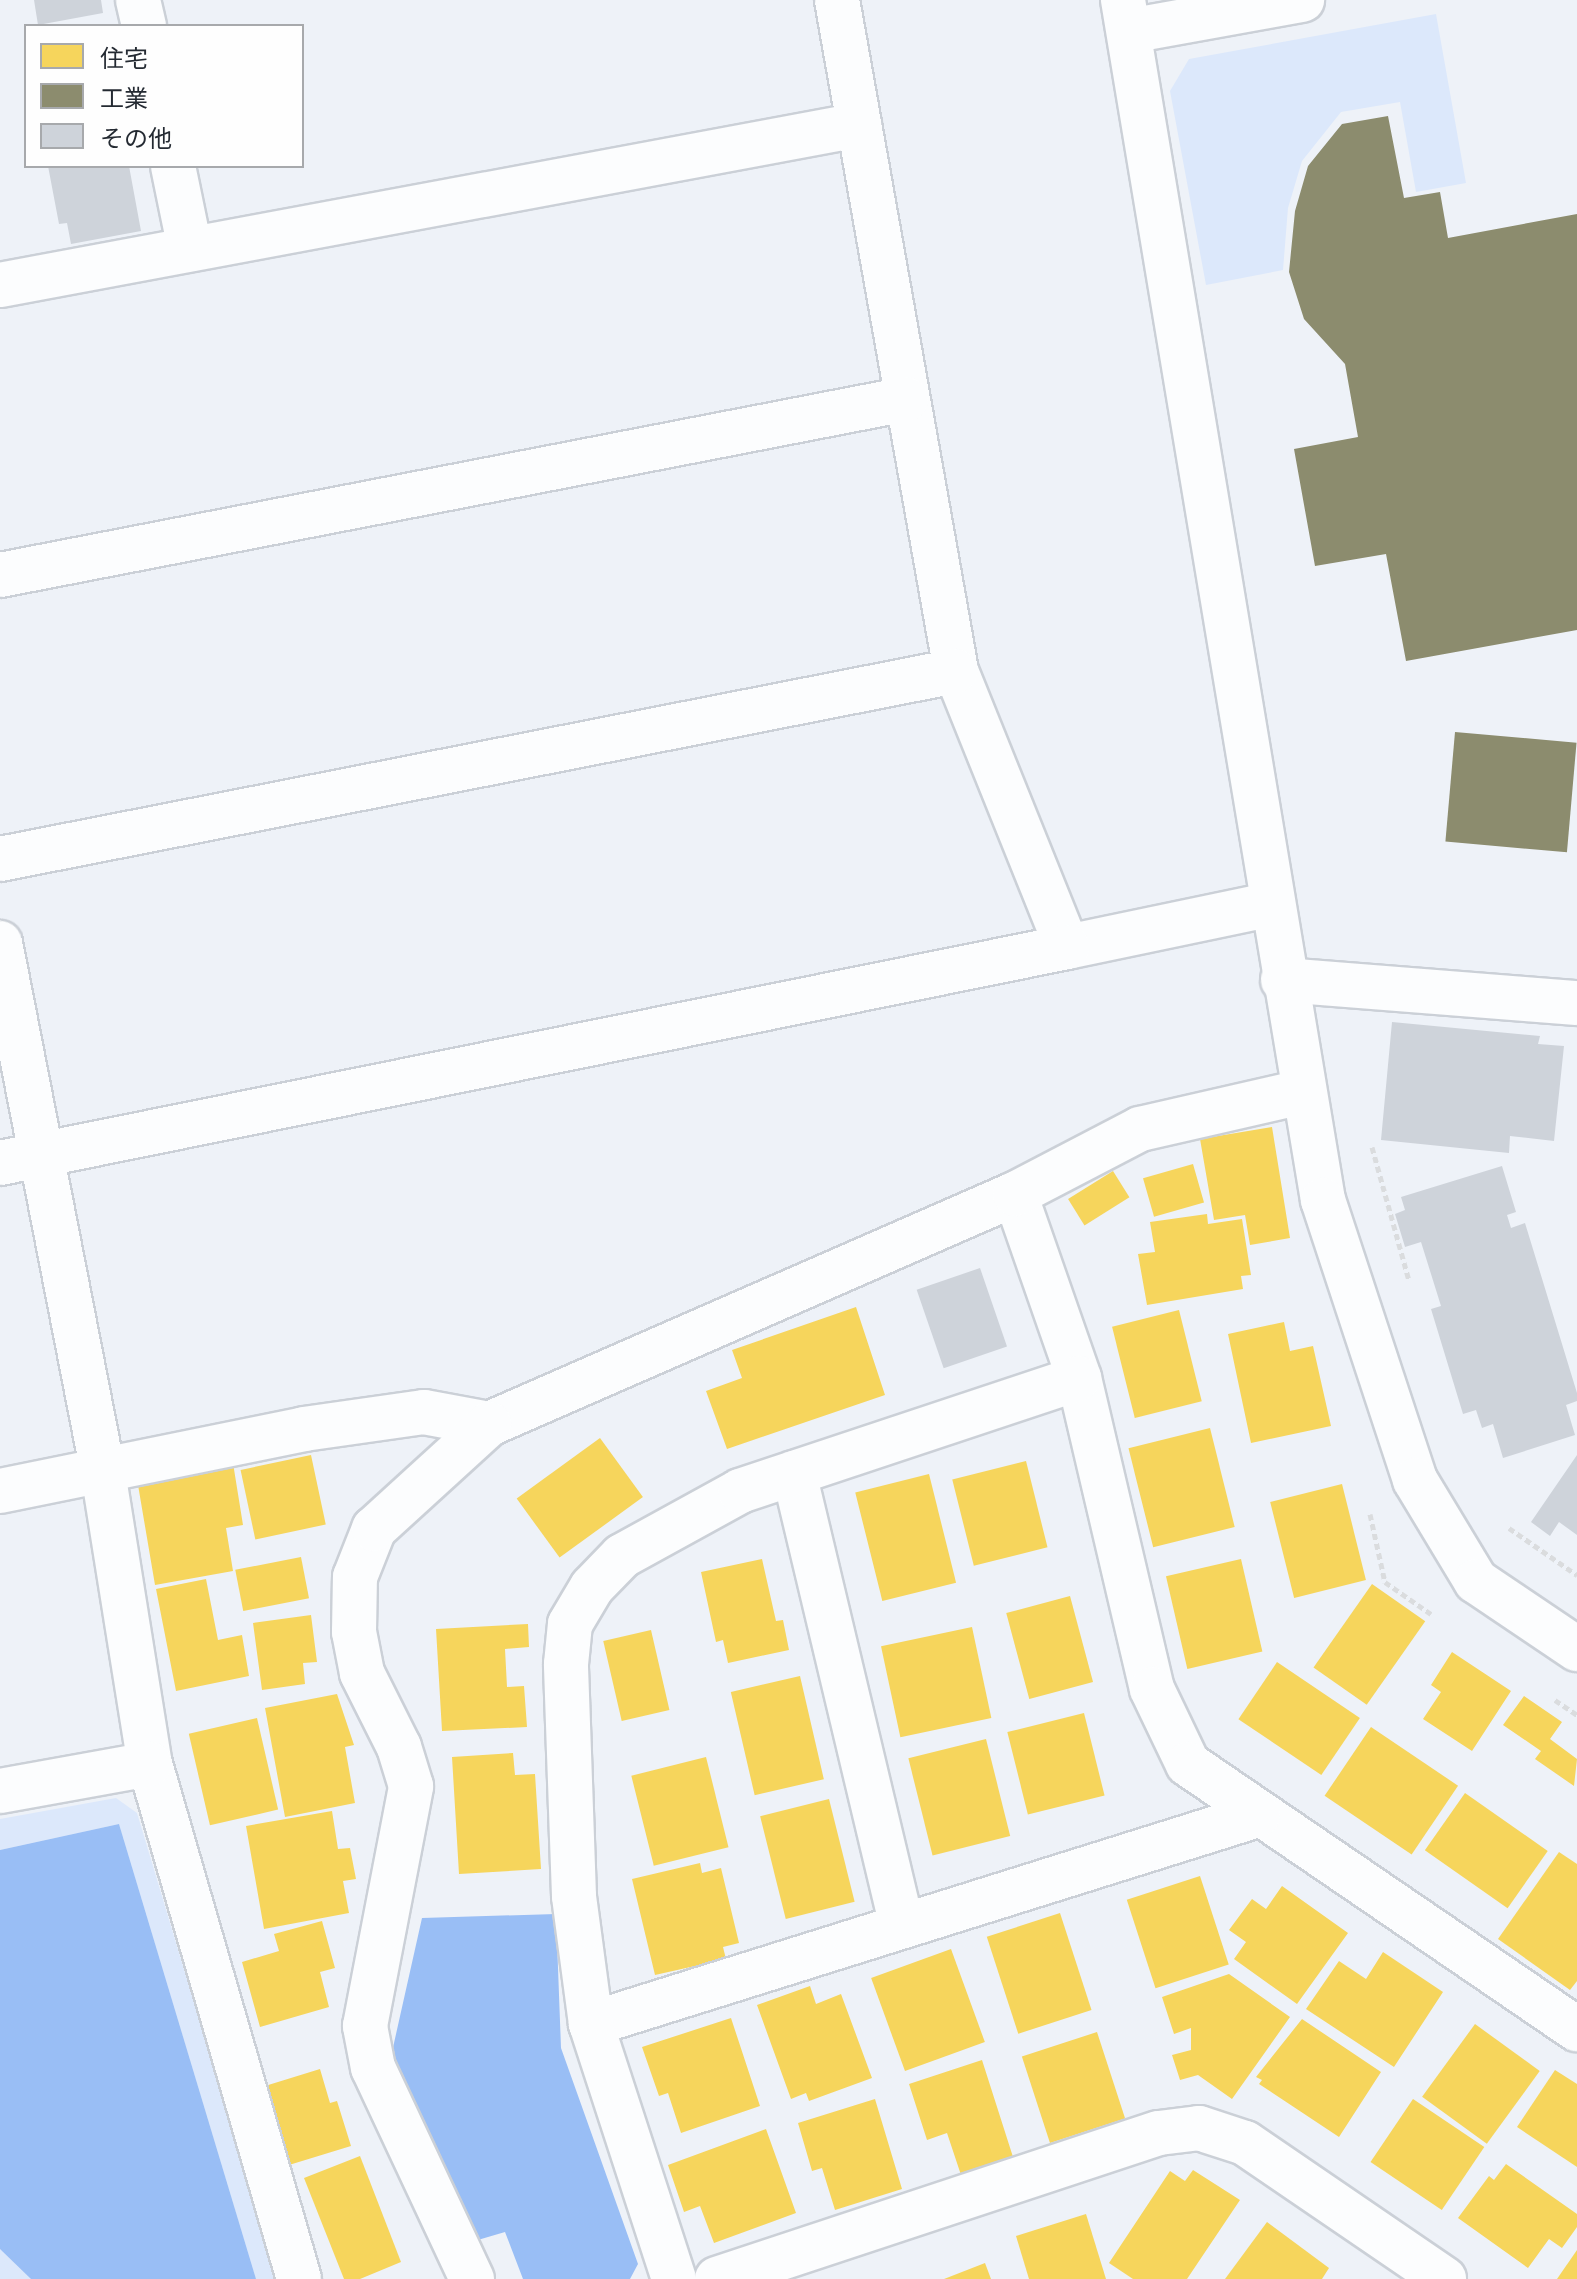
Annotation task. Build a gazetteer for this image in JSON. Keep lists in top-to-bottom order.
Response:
{
  "legend": ["住宅", "工業", "その他"]
}
